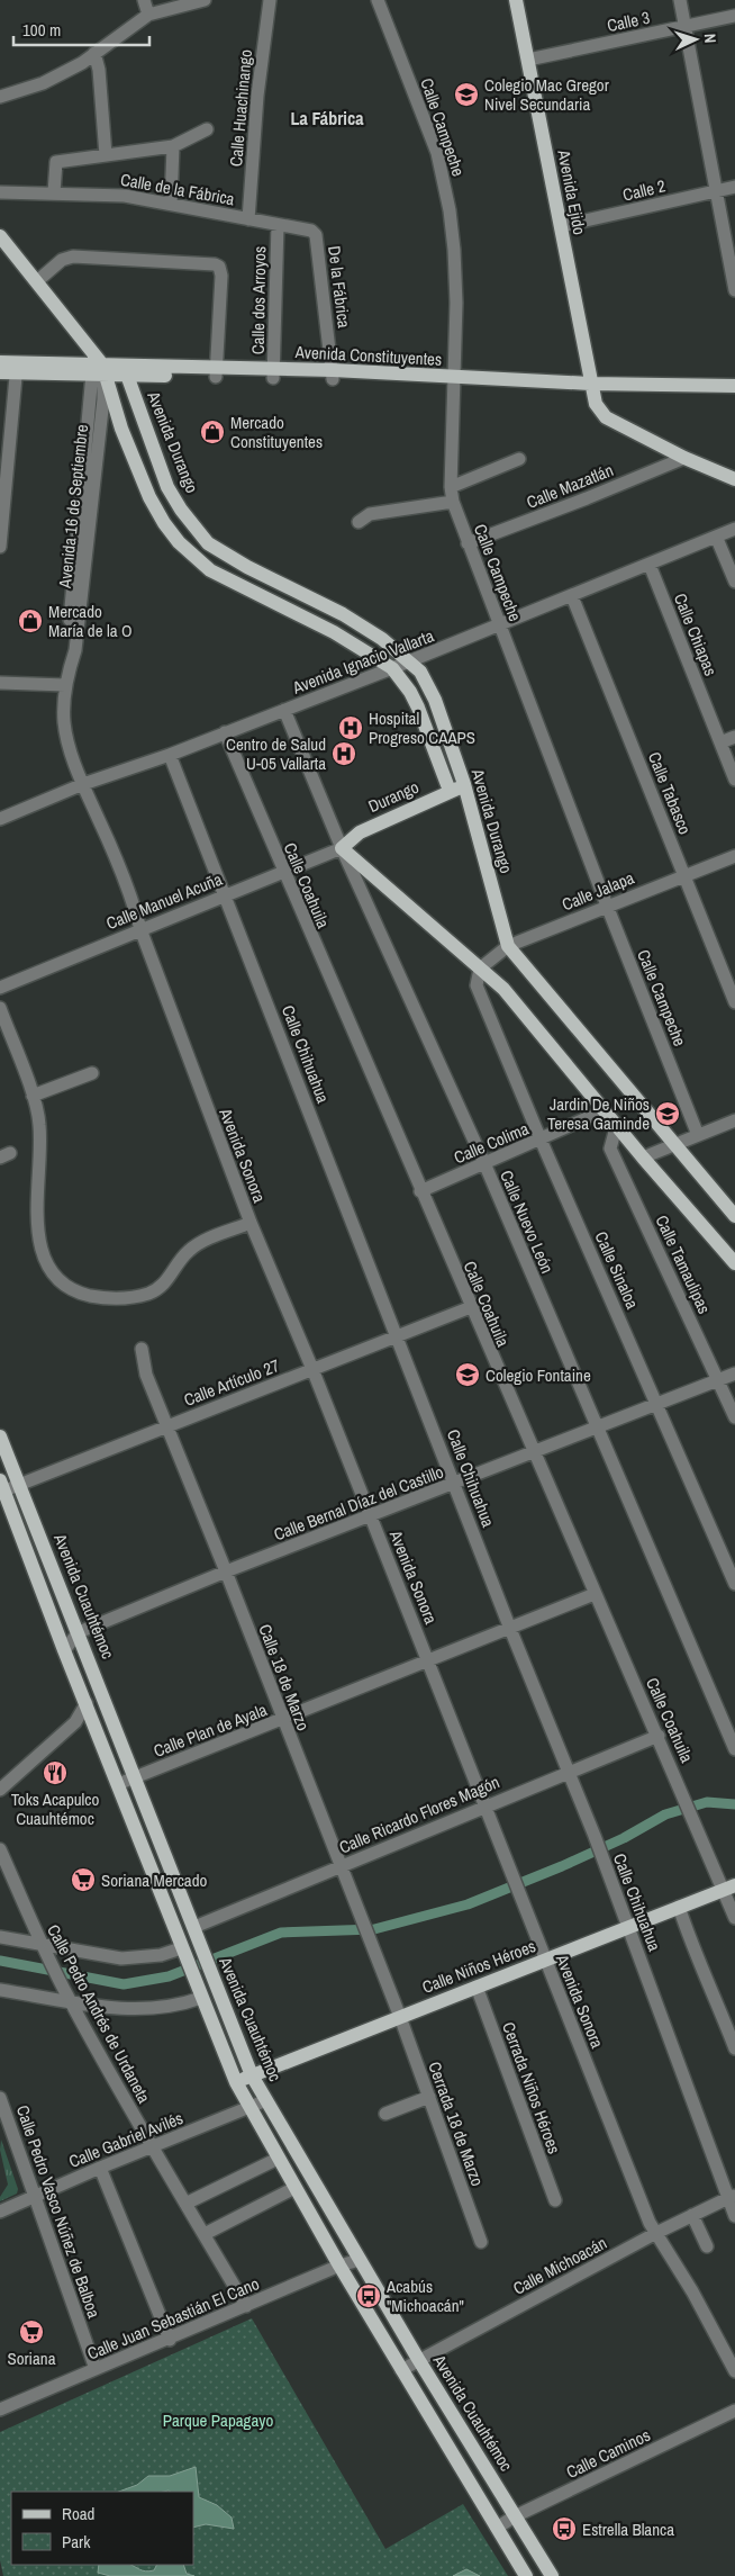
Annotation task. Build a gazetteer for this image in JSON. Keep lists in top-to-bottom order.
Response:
{
  "streets": {
    "main road": [
      "Avenida Ejido",
      "Avenida Constituyentes",
      "Avenida Durango",
      "Avenida 16 de Septiembre",
      "Durango",
      "Avenida Cuauhtémoc",
      "Calle Niños Héroes"
    ],
    "street": [
      "Calle 3",
      "Calle Huachinango",
      "Calle Campeche",
      "Calle de la Fábrica",
      "Calle 2",
      "De la Fábrica",
      "Calle dos Arroyos",
      "Calle Mazatlán",
      "Calle Chiapas",
      "Avenida Ignacio Vallarta",
      "Calle Tabasco",
      "Calle Coahuila",
      "Calle Jalapa",
      "Calle Manuel Acuña",
      "Calle Chihuahua",
      "Calle Colima",
      "Avenida Sonora",
      "Calle Nuevo León",
      "Calle Tamaulipas",
      "Calle Sinaloa",
      "Calle Artículo 27",
      "Calle Bernal Díaz del Castillo",
      "Calle 18 de Marzo",
      "Calle Plan de Ayala",
      "Calle Ricardo Flores Magón",
      "Calle Pedro Andrés de Urdaneta",
      "Cerrada Niños Héroes",
      "Cerrada 18 de Marzo",
      "Calle Gabriel Avilés",
      "Calle Pedro Vasco Núñez de Balboa",
      "Calle Michoacán",
      "Calle Juan Sebastián El Cano",
      "Calle Caminos"
    ]
  },
  "crossings": [
    ["Calle 3", "Avenida Ejido"],
    ["Calle Huachinango", "Calle de la Fábrica"],
    ["Calle Campeche", "Avenida Constituyentes"],
    ["Calle Campeche", "Calle Mazatlán"],
    ["Calle Campeche", "Avenida Ignacio Vallarta"],
    ["Calle Campeche", "Calle Jalapa"],
    ["Calle de la Fábrica", "De la Fábrica"],
    ["Calle de la Fábrica", "Calle dos Arroyos"],
    ["Calle 2", "Avenida Ejido"],
    ["Avenida Ejido", "Avenida Constituyentes"],
    ["De la Fábrica", "Avenida Constituyentes"],
    ["Calle dos Arroyos", "Avenida Constituyentes"],
    ["Avenida Constituyentes", "Avenida Durango"],
    ["Avenida Constituyentes", "Avenida 16 de Septiembre"],
    ["Avenida Durango", "Avenida Ignacio Vallarta"],
    ["Avenida Durango", "Durango"],
    ["Avenida Durango", "Calle Jalapa"],
    ["Avenida 16 de Septiembre", "Avenida Ignacio Vallarta"],
    ["Avenida 16 de Septiembre", "Avenida Sonora"],
    ["Calle Chiapas", "Avenida Ignacio Vallarta"],
    ["Avenida Ignacio Vallarta", "Calle Tabasco"],
    ["Avenida Ignacio Vallarta", "Calle Coahuila"],
    ["Avenida Ignacio Vallarta", "Calle Chihuahua"],
    ["Avenida Ignacio Vallarta", "Avenida Sonora"],
    ["Avenida Ignacio Vallarta", "Calle Nuevo León"],
    ["Calle Tabasco", "Calle Jalapa"],
    ["Durango", "Calle Manuel Acuña"],
    ["Durango", "Calle Nuevo León"],
    ["Calle Coahuila", "Calle Manuel Acuña"],
    ["Calle Coahuila", "Calle Colima"],
    ["Calle Coahuila", "Calle Artículo 27"],
    ["Calle Coahuila", "Calle Bernal Díaz del Castillo"],
    ["Calle Coahuila", "Calle Plan de Ayala"],
    ["Calle Coahuila", "Calle Ricardo Flores Magón"],
    ["Calle Coahuila", "Calle Niños Héroes"],
    ["Calle Jalapa", "Calle Sinaloa"],
    ["Calle Manuel Acuña", "Calle Chihuahua"],
    ["Calle Manuel Acuña", "Avenida Sonora"],
    ["Calle Manuel Acuña", "Calle Nuevo León"],
    ["Calle Chihuahua", "Calle Artículo 27"],
    ["Calle Chihuahua", "Calle Bernal Díaz del Castillo"],
    ["Calle Chihuahua", "Calle Plan de Ayala"],
    ["Calle Chihuahua", "Calle Ricardo Flores Magón"],
    ["Calle Chihuahua", "Calle Niños Héroes"],
    ["Calle Chihuahua", "Calle Michoacán"],
    ["Calle Colima", "Calle Nuevo León"],
    ["Calle Colima", "Calle Sinaloa"],
    ["Avenida Sonora", "Calle Artículo 27"],
    ["Avenida Sonora", "Calle Bernal Díaz del Castillo"],
    ["Avenida Sonora", "Calle Plan de Ayala"],
    ["Avenida Sonora", "Calle Ricardo Flores Magón"],
    ["Avenida Sonora", "Calle Niños Héroes"],
    ["Avenida Sonora", "Calle Michoacán"],
    ["Calle Nuevo León", "Calle Bernal Díaz del Castillo"],
    ["Calle Tamaulipas", "Calle Bernal Díaz del Castillo"],
    ["Calle Sinaloa", "Calle Bernal Díaz del Castillo"],
    ["Calle Artículo 27", "Avenida Cuauhtémoc"],
    ["Calle Artículo 27", "Calle 18 de Marzo"],
    ["Calle Bernal Díaz del Castillo", "Avenida Cuauhtémoc"],
    ["Calle Bernal Díaz del Castillo", "Calle 18 de Marzo"],
    ["Avenida Cuauhtémoc", "Calle Plan de Ayala"],
    ["Avenida Cuauhtémoc", "Calle Ricardo Flores Magón"],
    ["Avenida Cuauhtémoc", "Calle Niños Héroes"],
    ["Avenida Cuauhtémoc", "Calle Gabriel Avilés"],
    ["Avenida Cuauhtémoc", "Calle Michoacán"],
    ["Avenida Cuauhtémoc", "Calle Juan Sebastián El Cano"],
    ["Avenida Cuauhtémoc", "Calle Caminos"],
    ["Calle 18 de Marzo", "Calle Plan de Ayala"],
    ["Calle 18 de Marzo", "Calle Ricardo Flores Magón"],
    ["Calle 18 de Marzo", "Calle Niños Héroes"],
    ["Calle 18 de Marzo", "Cerrada 18 de Marzo"],
    ["Calle Niños Héroes", "Cerrada Niños Héroes"],
    ["Calle Niños Héroes", "Cerrada 18 de Marzo"],
    ["Calle Pedro Andrés de Urdaneta", "Calle Gabriel Avilés"],
    ["Calle Pedro Andrés de Urdaneta", "Calle Juan Sebastián El Cano"],
    ["Calle Gabriel Avilés", "Calle Pedro Vasco Núñez de Balboa"],
    ["Calle Pedro Vasco Núñez de Balboa", "Calle Juan Sebastián El Cano"]
  ],
  "districts": ["La Fábrica"],
  "parks": ["Parque Papagayo"],
  "places": {
    "school or university": ["Colegio Mac Gregor Nivel Secundaria", "Jardin De Niños Teresa Gaminde", "Colegio Fontaine"],
    "shop": ["Mercado Constituyentes", "Mercado María de la O"],
    "hospital": ["Hospital Progreso CAAPS", "Centro de Salud U-05 Vallarta"],
    "restaurant": ["Toks Acapulco Cuauhtémoc"],
    "supermarket": ["Soriana Mercado", "Soriana"],
    "bus stop": ["Acabús \"Michoacán\"", "Estrella Blanca"]
  },
  "legend": ["Road", "Park"],
  "scale_bar": "100 m",
  "north": "right"
}
